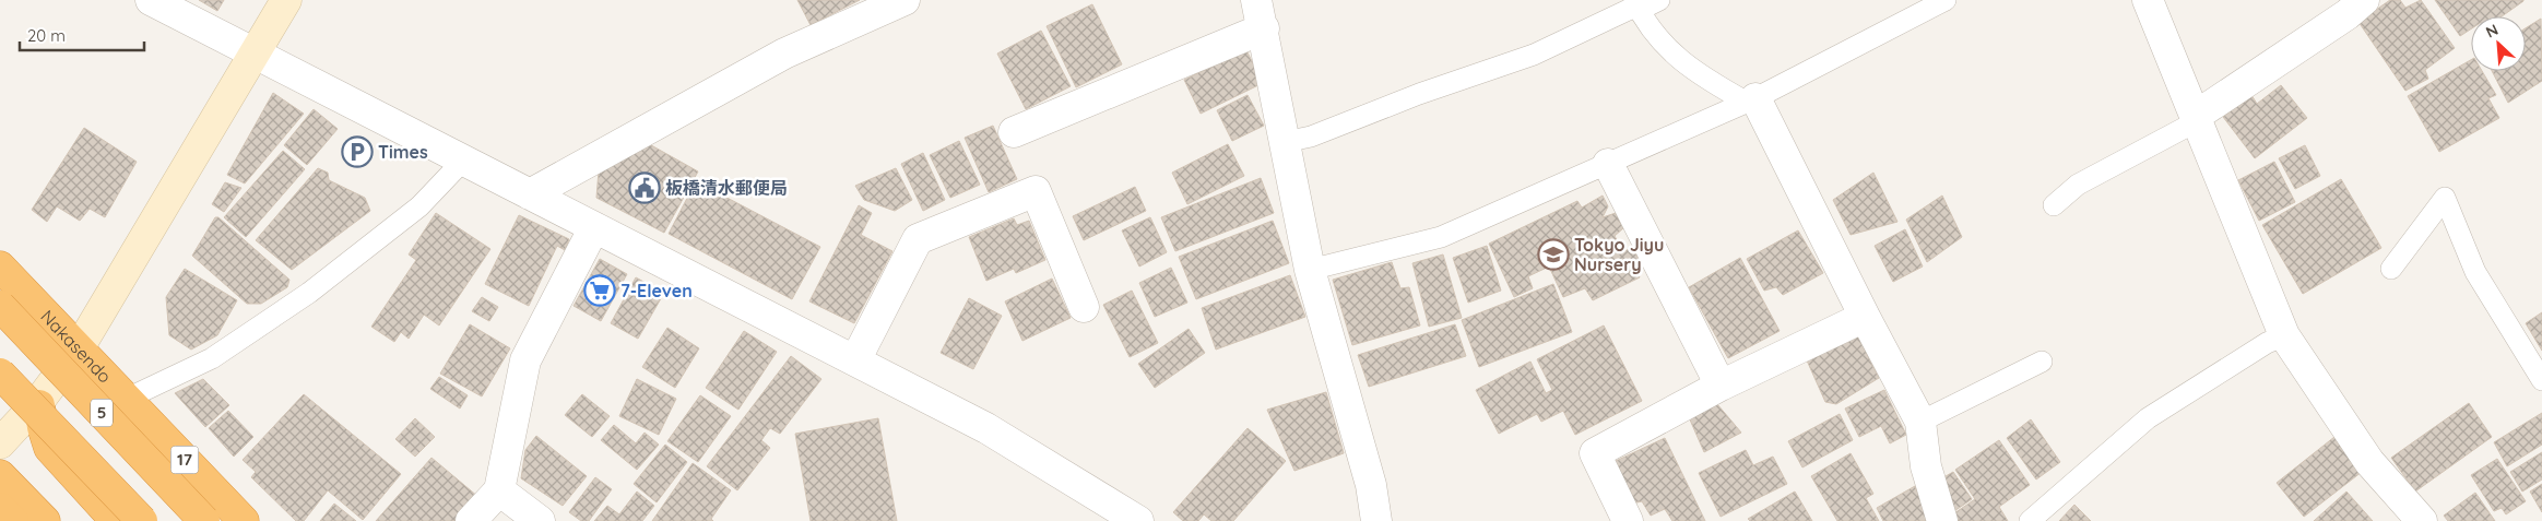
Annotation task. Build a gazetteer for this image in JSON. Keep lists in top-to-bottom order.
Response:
{
  "streets": {
    "highway": ["Nakasendo", "5", "17"]
  },
  "places": {
    "parking": ["Times"],
    "public building": ["板橋清水郵便局"],
    "school or university": ["Tokyo Jiyu Nursery"],
    "supermarket": ["7-Eleven"]
  },
  "scale_bar": "20 m",
  "north": "top left"
}
